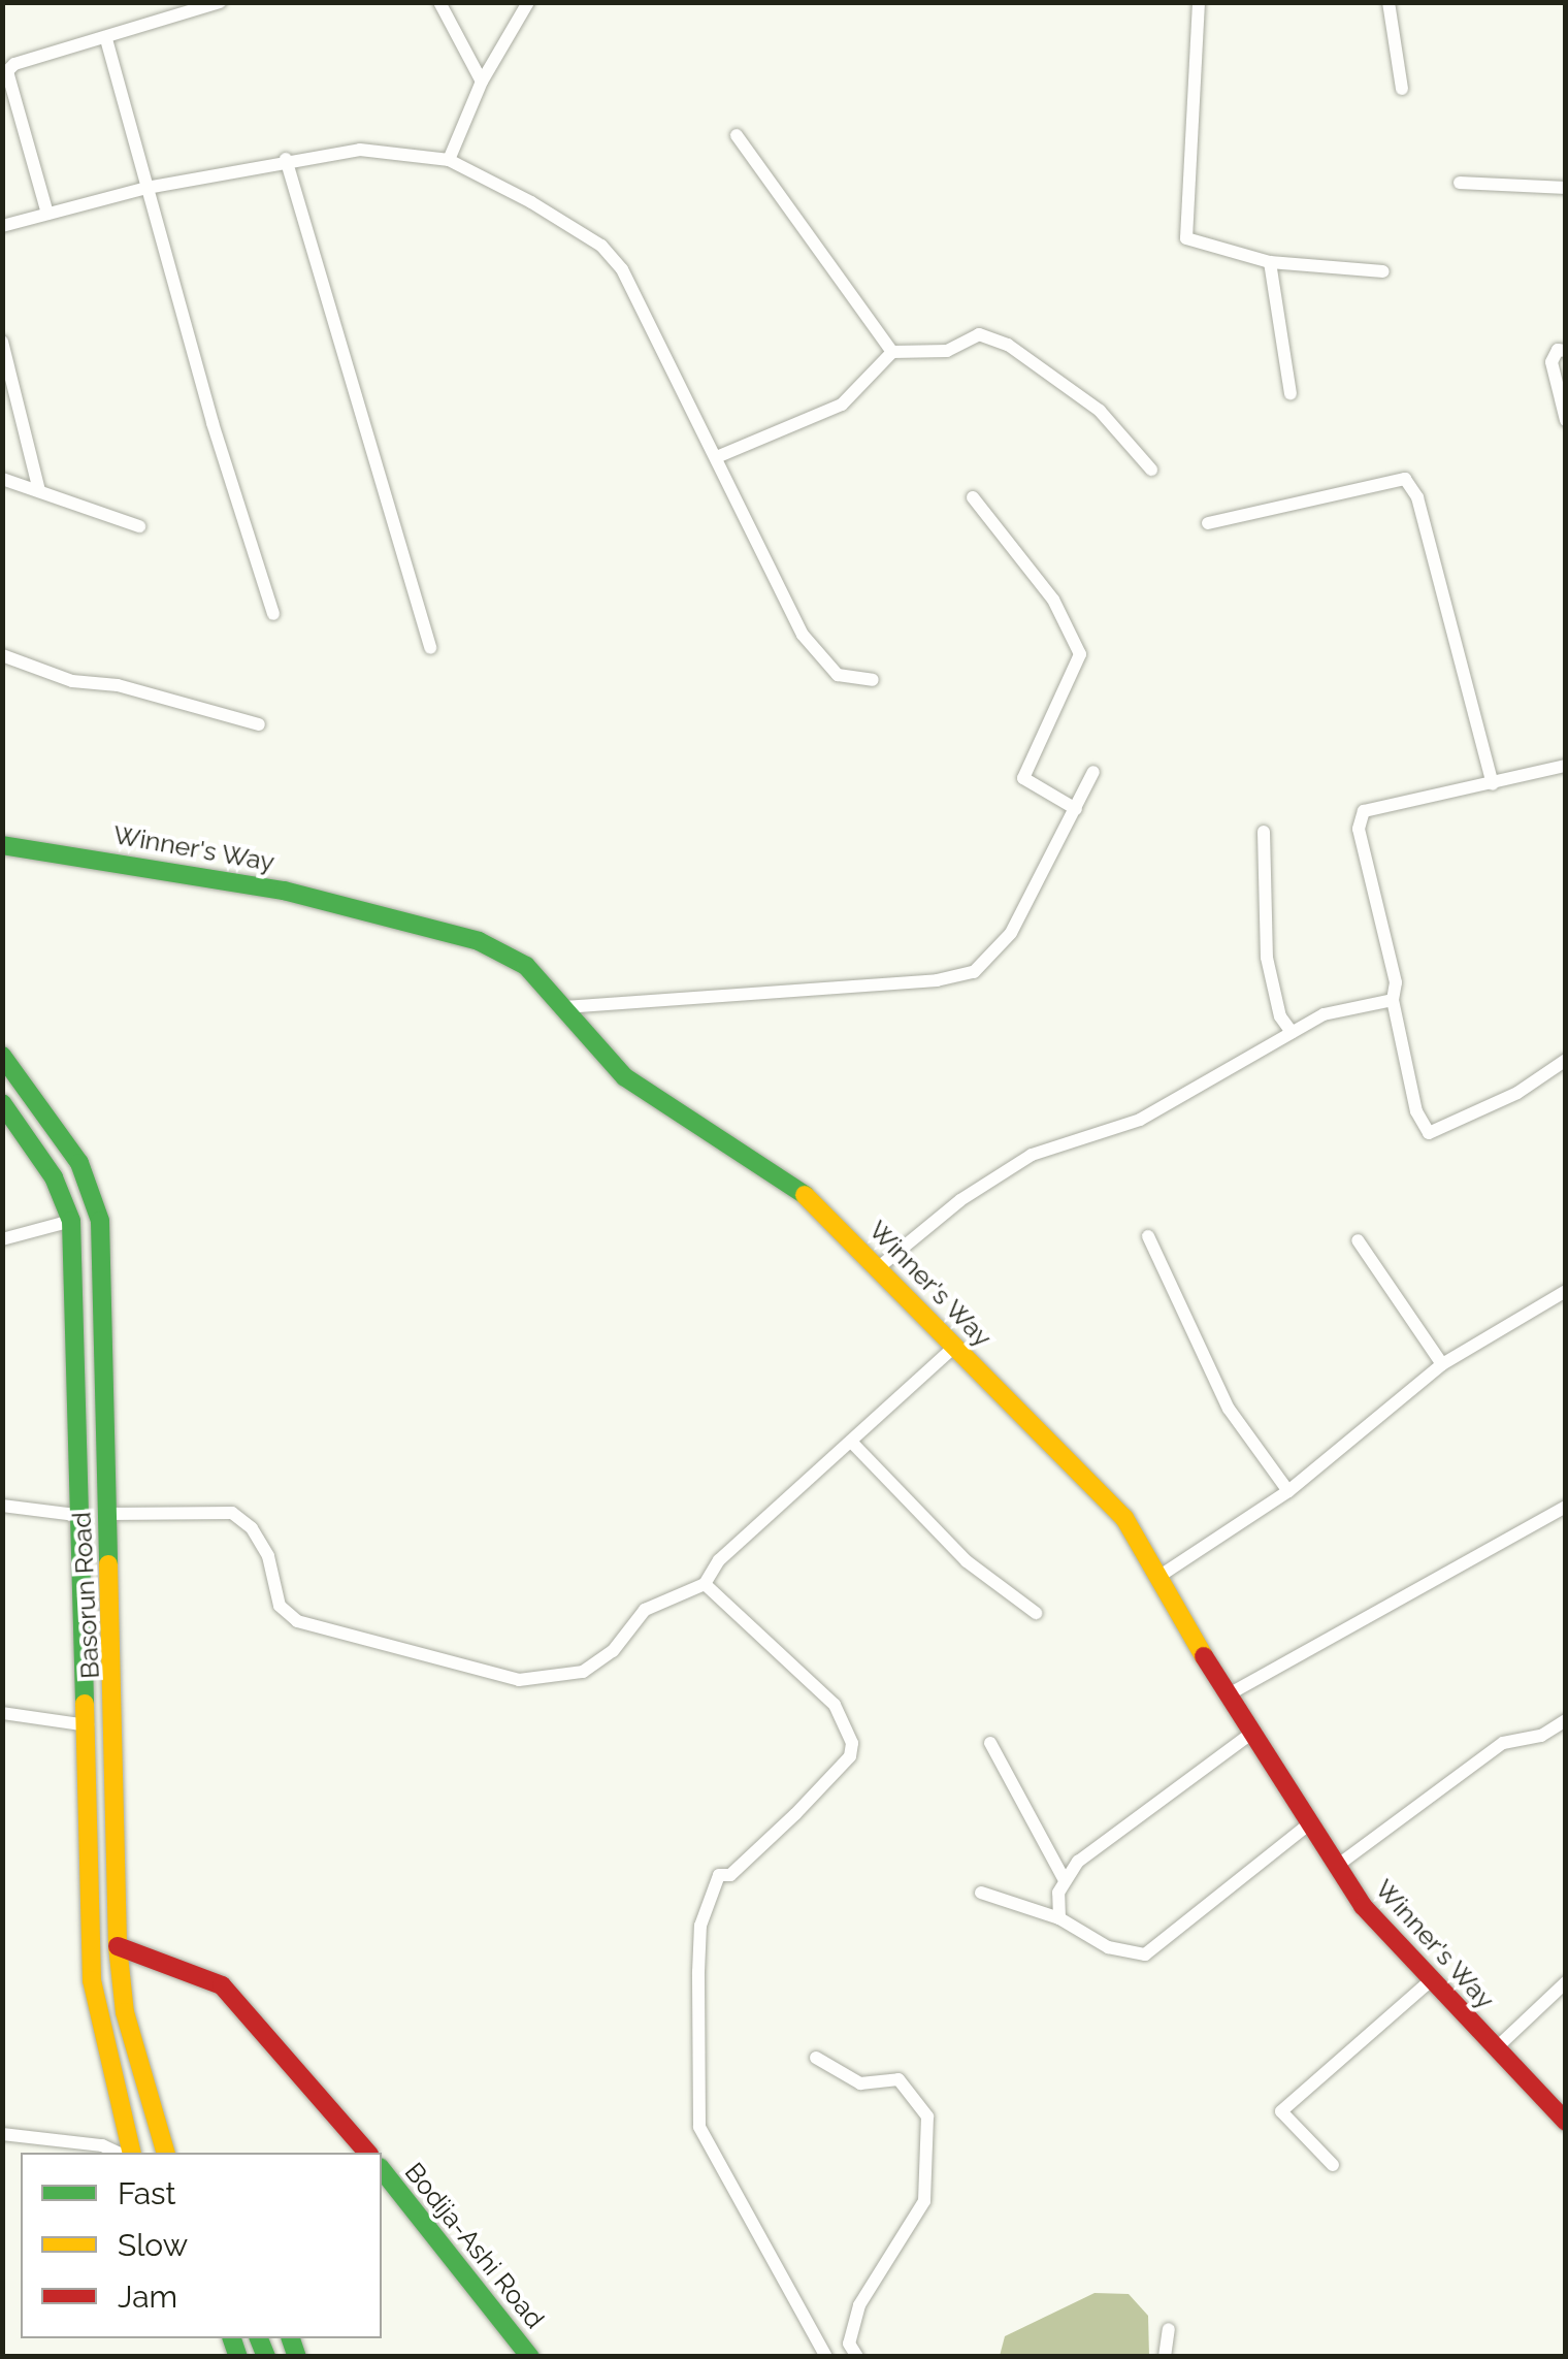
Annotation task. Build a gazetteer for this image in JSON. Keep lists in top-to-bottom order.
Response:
{
  "streets": {
    "main road": ["Winner's Way", "Basorun Road", "Bodija-Ashi Road"]
  },
  "crossings": [
    ["Basorun Road", "Bodija-Ashi Road"]
  ],
  "legend": ["Fast", "Slow", "Jam"]
}
